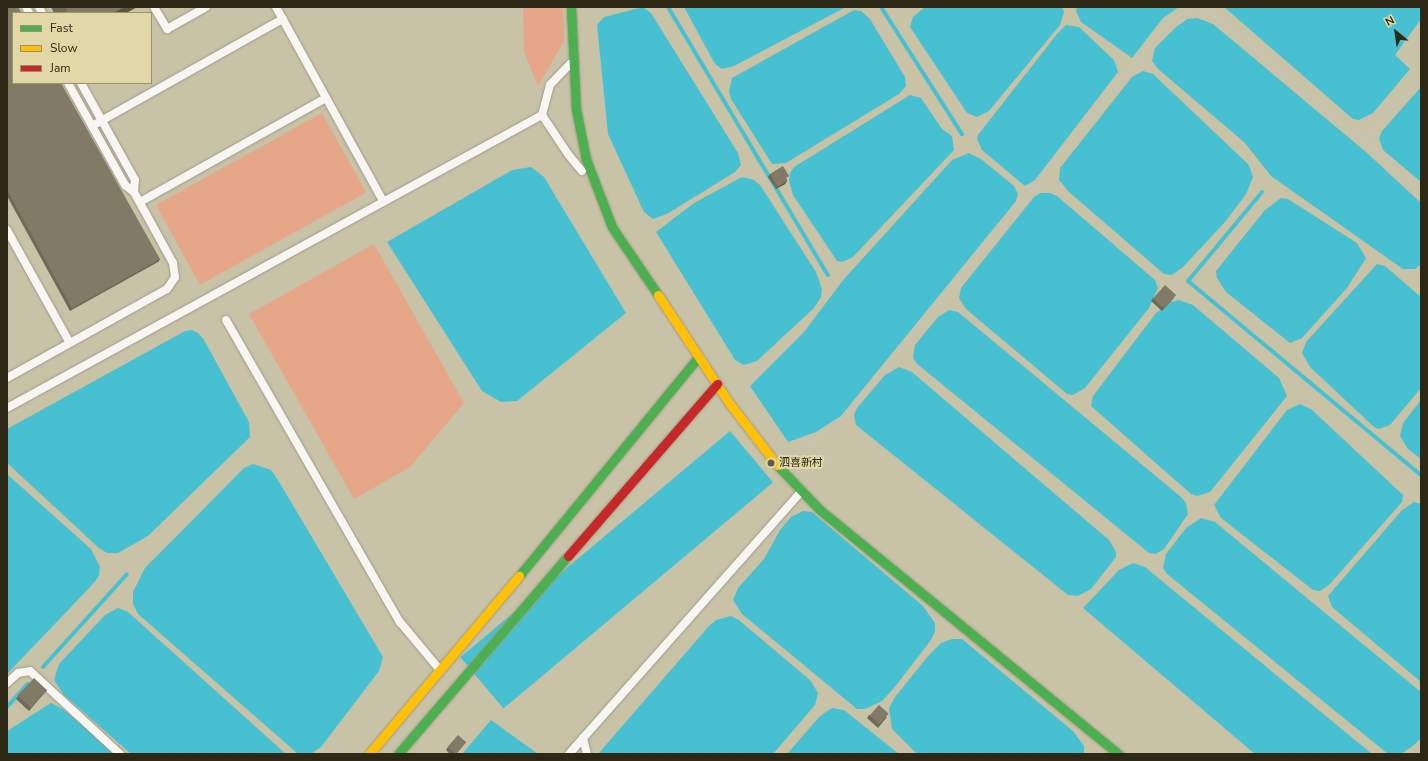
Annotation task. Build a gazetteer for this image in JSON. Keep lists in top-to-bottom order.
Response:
{
  "places": ["泗喜新村"],
  "legend": ["Fast", "Slow", "Jam"],
  "north": "top left"
}
